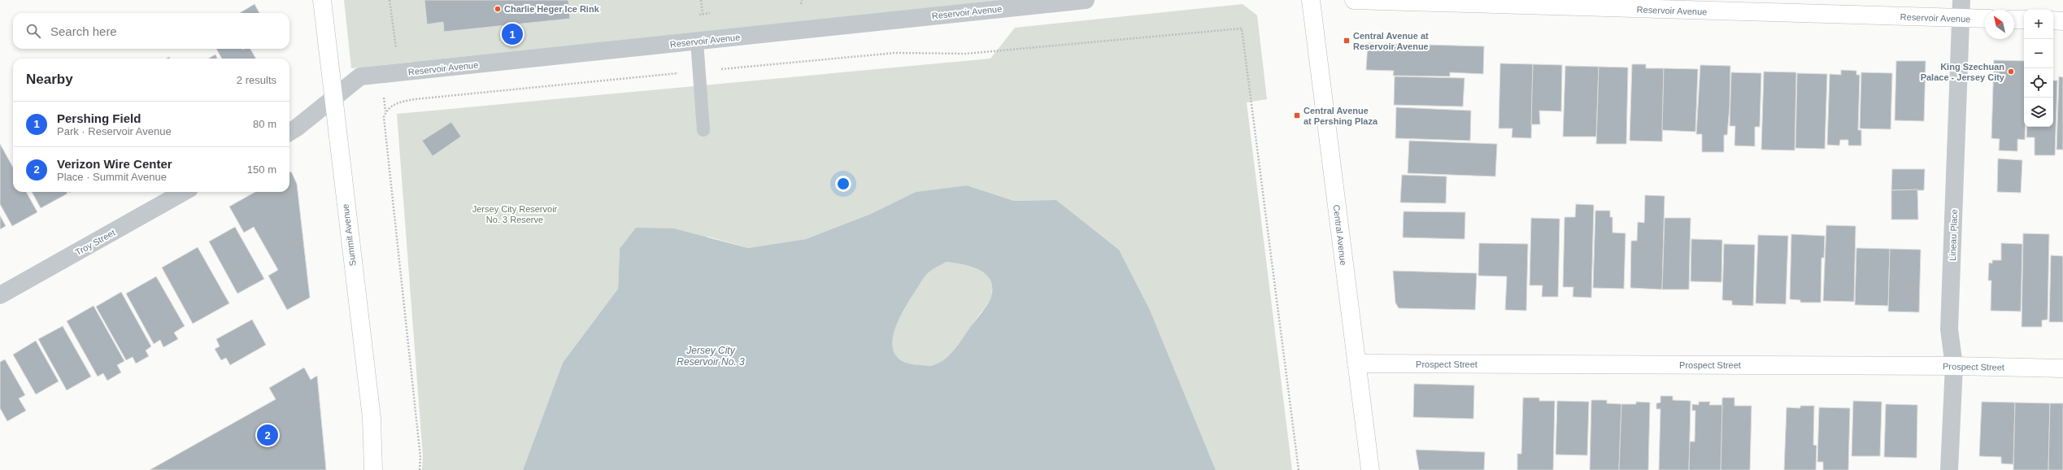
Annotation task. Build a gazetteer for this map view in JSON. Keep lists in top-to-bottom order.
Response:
{
  "streets": {
    "street": [
      "Reservoir Avenue",
      "Summit Avenue",
      "Central Avenue",
      "Lineau Place",
      "Troy Street",
      "Prospect Street"
    ]
  },
  "crossings": [
    ["Reservoir Avenue", "Summit Avenue"],
    ["Reservoir Avenue", "Lineau Place"],
    ["Central Avenue", "Prospect Street"],
    ["Lineau Place", "Prospect Street"]
  ],
  "water": ["Jersey City Reservoir No. 3"],
  "parks": ["Jersey City Reservoir No. 3 Reserve"],
  "places": {
    "other": ["Charlie Heger Ice Rink", "King Szechuan Palace - Jersey City"],
    "transit": ["Central Avenue at Reservoir Avenue", "Central Avenue at Pershing Plaza"]
  },
  "north": "top left",
  "page": {
    "map_buttons": ["+", "−"],
    "search": "Search here",
    "pins": ["1", "2"],
    "heading": ["Nearby", "2 results"],
    "list": [
      {
        "mark": "1",
        "name": "Pershing Field",
        "note": "Park · Reservoir Avenue",
        "value": "80 m"
      },
      {
        "mark": "2",
        "name": "Verizon Wire Center",
        "note": "Place · Summit Avenue",
        "value": "150 m"
      }
    ]
  }
}
